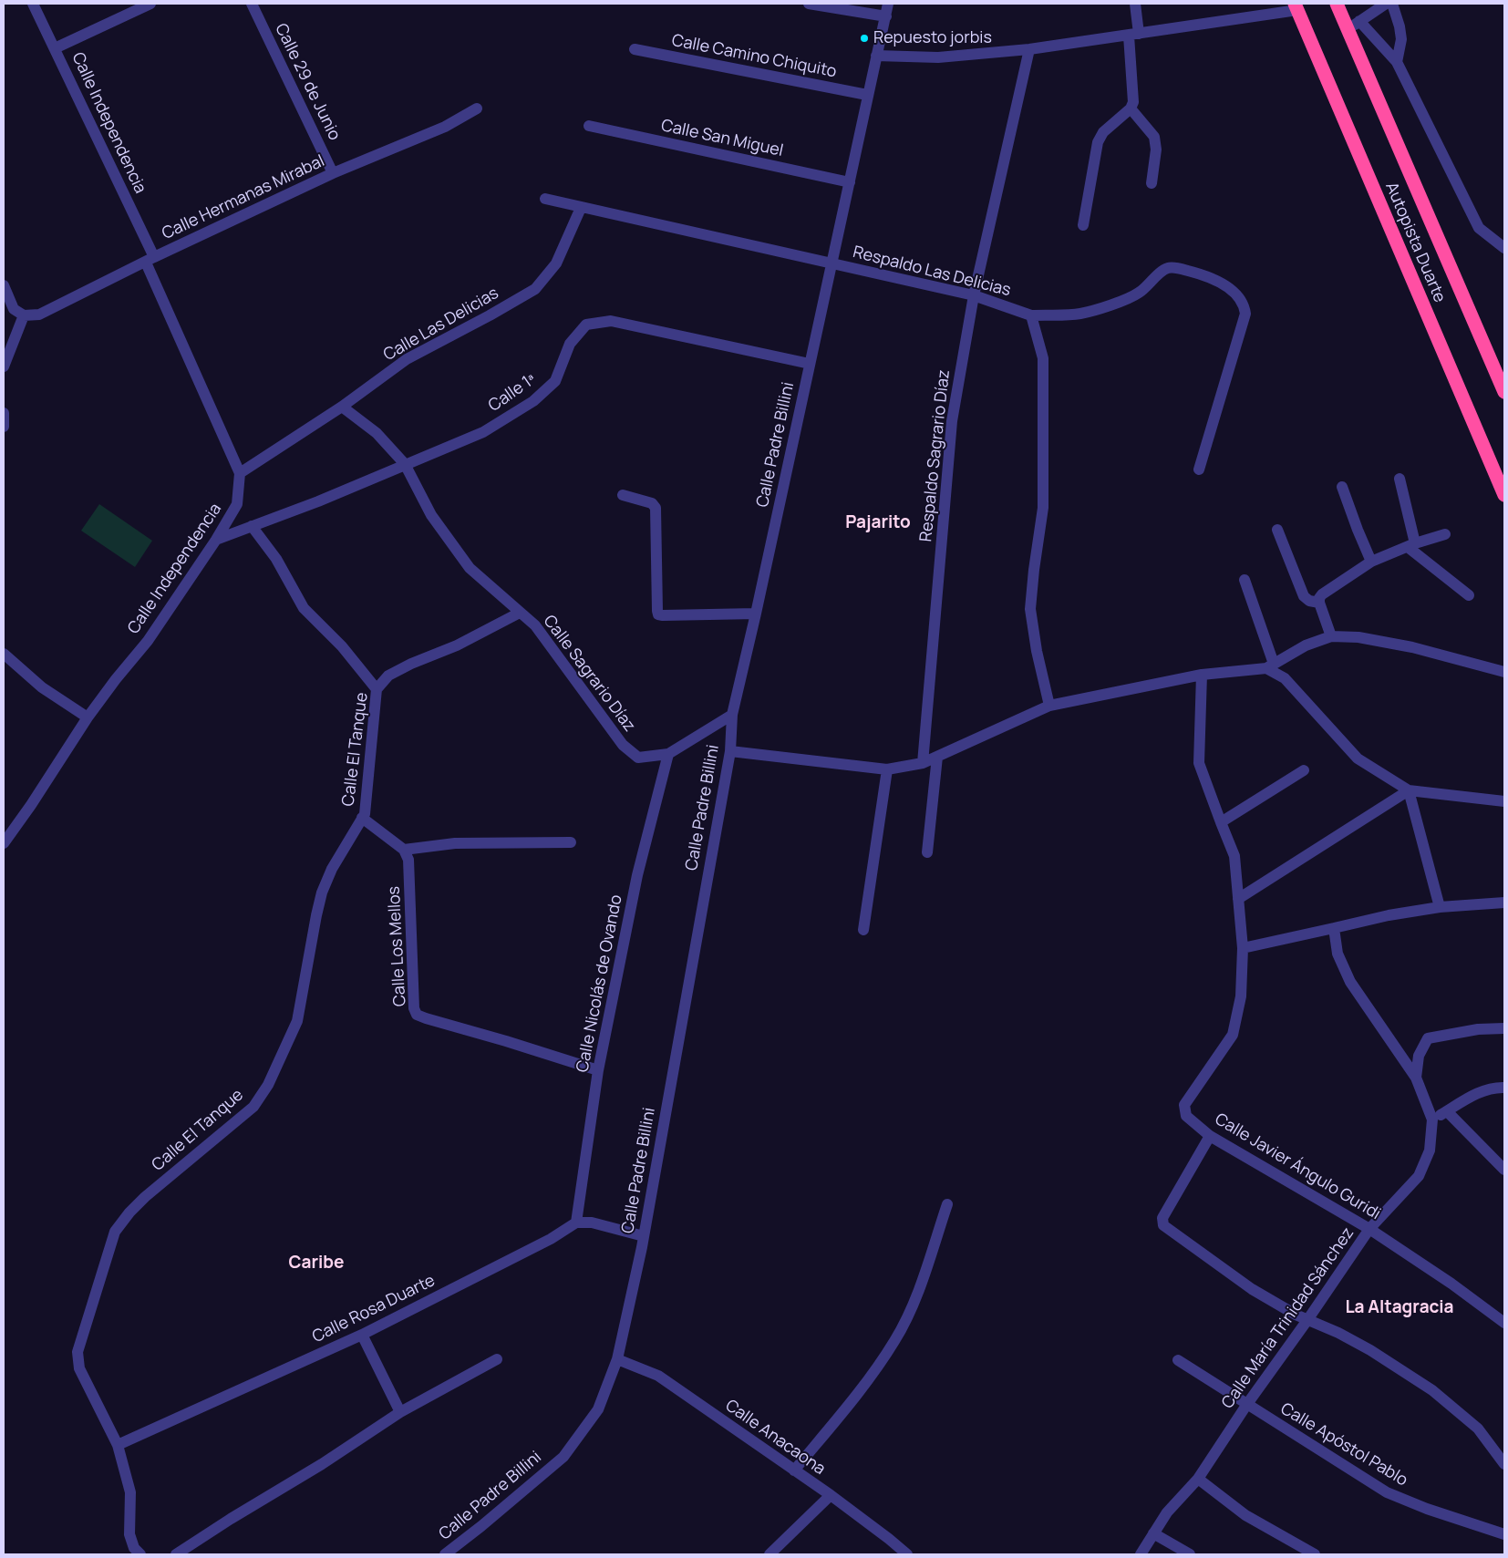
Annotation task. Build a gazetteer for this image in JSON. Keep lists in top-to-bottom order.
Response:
{
  "streets": {
    "highway": ["Autopista Duarte"],
    "street": [
      "Calle Camino Chiquito",
      "Calle 29 de Junio",
      "Calle Independencia",
      "Calle San Miguel",
      "Calle Hermanas Mirabal",
      "Respaldo Las Delicias",
      "Calle Las Delicias",
      "Calle 1ª",
      "Calle Padre Billini",
      "Respaldo Sagrario Díaz",
      "Calle Sagrario Díaz",
      "Calle El Tanque",
      "Calle Los Mellos",
      "Calle Nicolás de Ovando",
      "Calle Javier Ángulo Guridi",
      "Calle Rosa Duarte",
      "Calle María Trinidad Sánchez",
      "Calle Anacaona",
      "Calle Apóstol Pablo"
    ]
  },
  "crossings": [
    ["Calle Camino Chiquito", "Calle Padre Billini"],
    ["Calle 29 de Junio", "Calle Hermanas Mirabal"],
    ["Calle Independencia", "Calle Hermanas Mirabal"],
    ["Calle Independencia", "Calle Las Delicias"],
    ["Calle Independencia", "Calle 1ª"],
    ["Calle San Miguel", "Calle Padre Billini"],
    ["Respaldo Las Delicias", "Calle Las Delicias"],
    ["Respaldo Las Delicias", "Calle Padre Billini"],
    ["Respaldo Las Delicias", "Respaldo Sagrario Díaz"],
    ["Calle Las Delicias", "Calle Sagrario Díaz"],
    ["Calle 1ª", "Calle Padre Billini"],
    ["Calle 1ª", "Calle Sagrario Díaz"],
    ["Calle Padre Billini", "Calle Sagrario Díaz"],
    ["Calle Padre Billini", "Calle Anacaona"],
    ["Calle Sagrario Díaz", "Calle El Tanque"],
    ["Calle Sagrario Díaz", "Calle Nicolás de Ovando"],
    ["Calle El Tanque", "Calle Rosa Duarte"],
    ["Calle Los Mellos", "Calle Nicolás de Ovando"],
    ["Calle Nicolás de Ovando", "Calle Rosa Duarte"],
    ["Calle Javier Ángulo Guridi", "Calle María Trinidad Sánchez"],
    ["Calle María Trinidad Sánchez", "Calle Apóstol Pablo"]
  ],
  "districts": ["Pajarito", "Caribe", "La Altagracia"],
  "places": ["Repuesto jorbis"]
}
